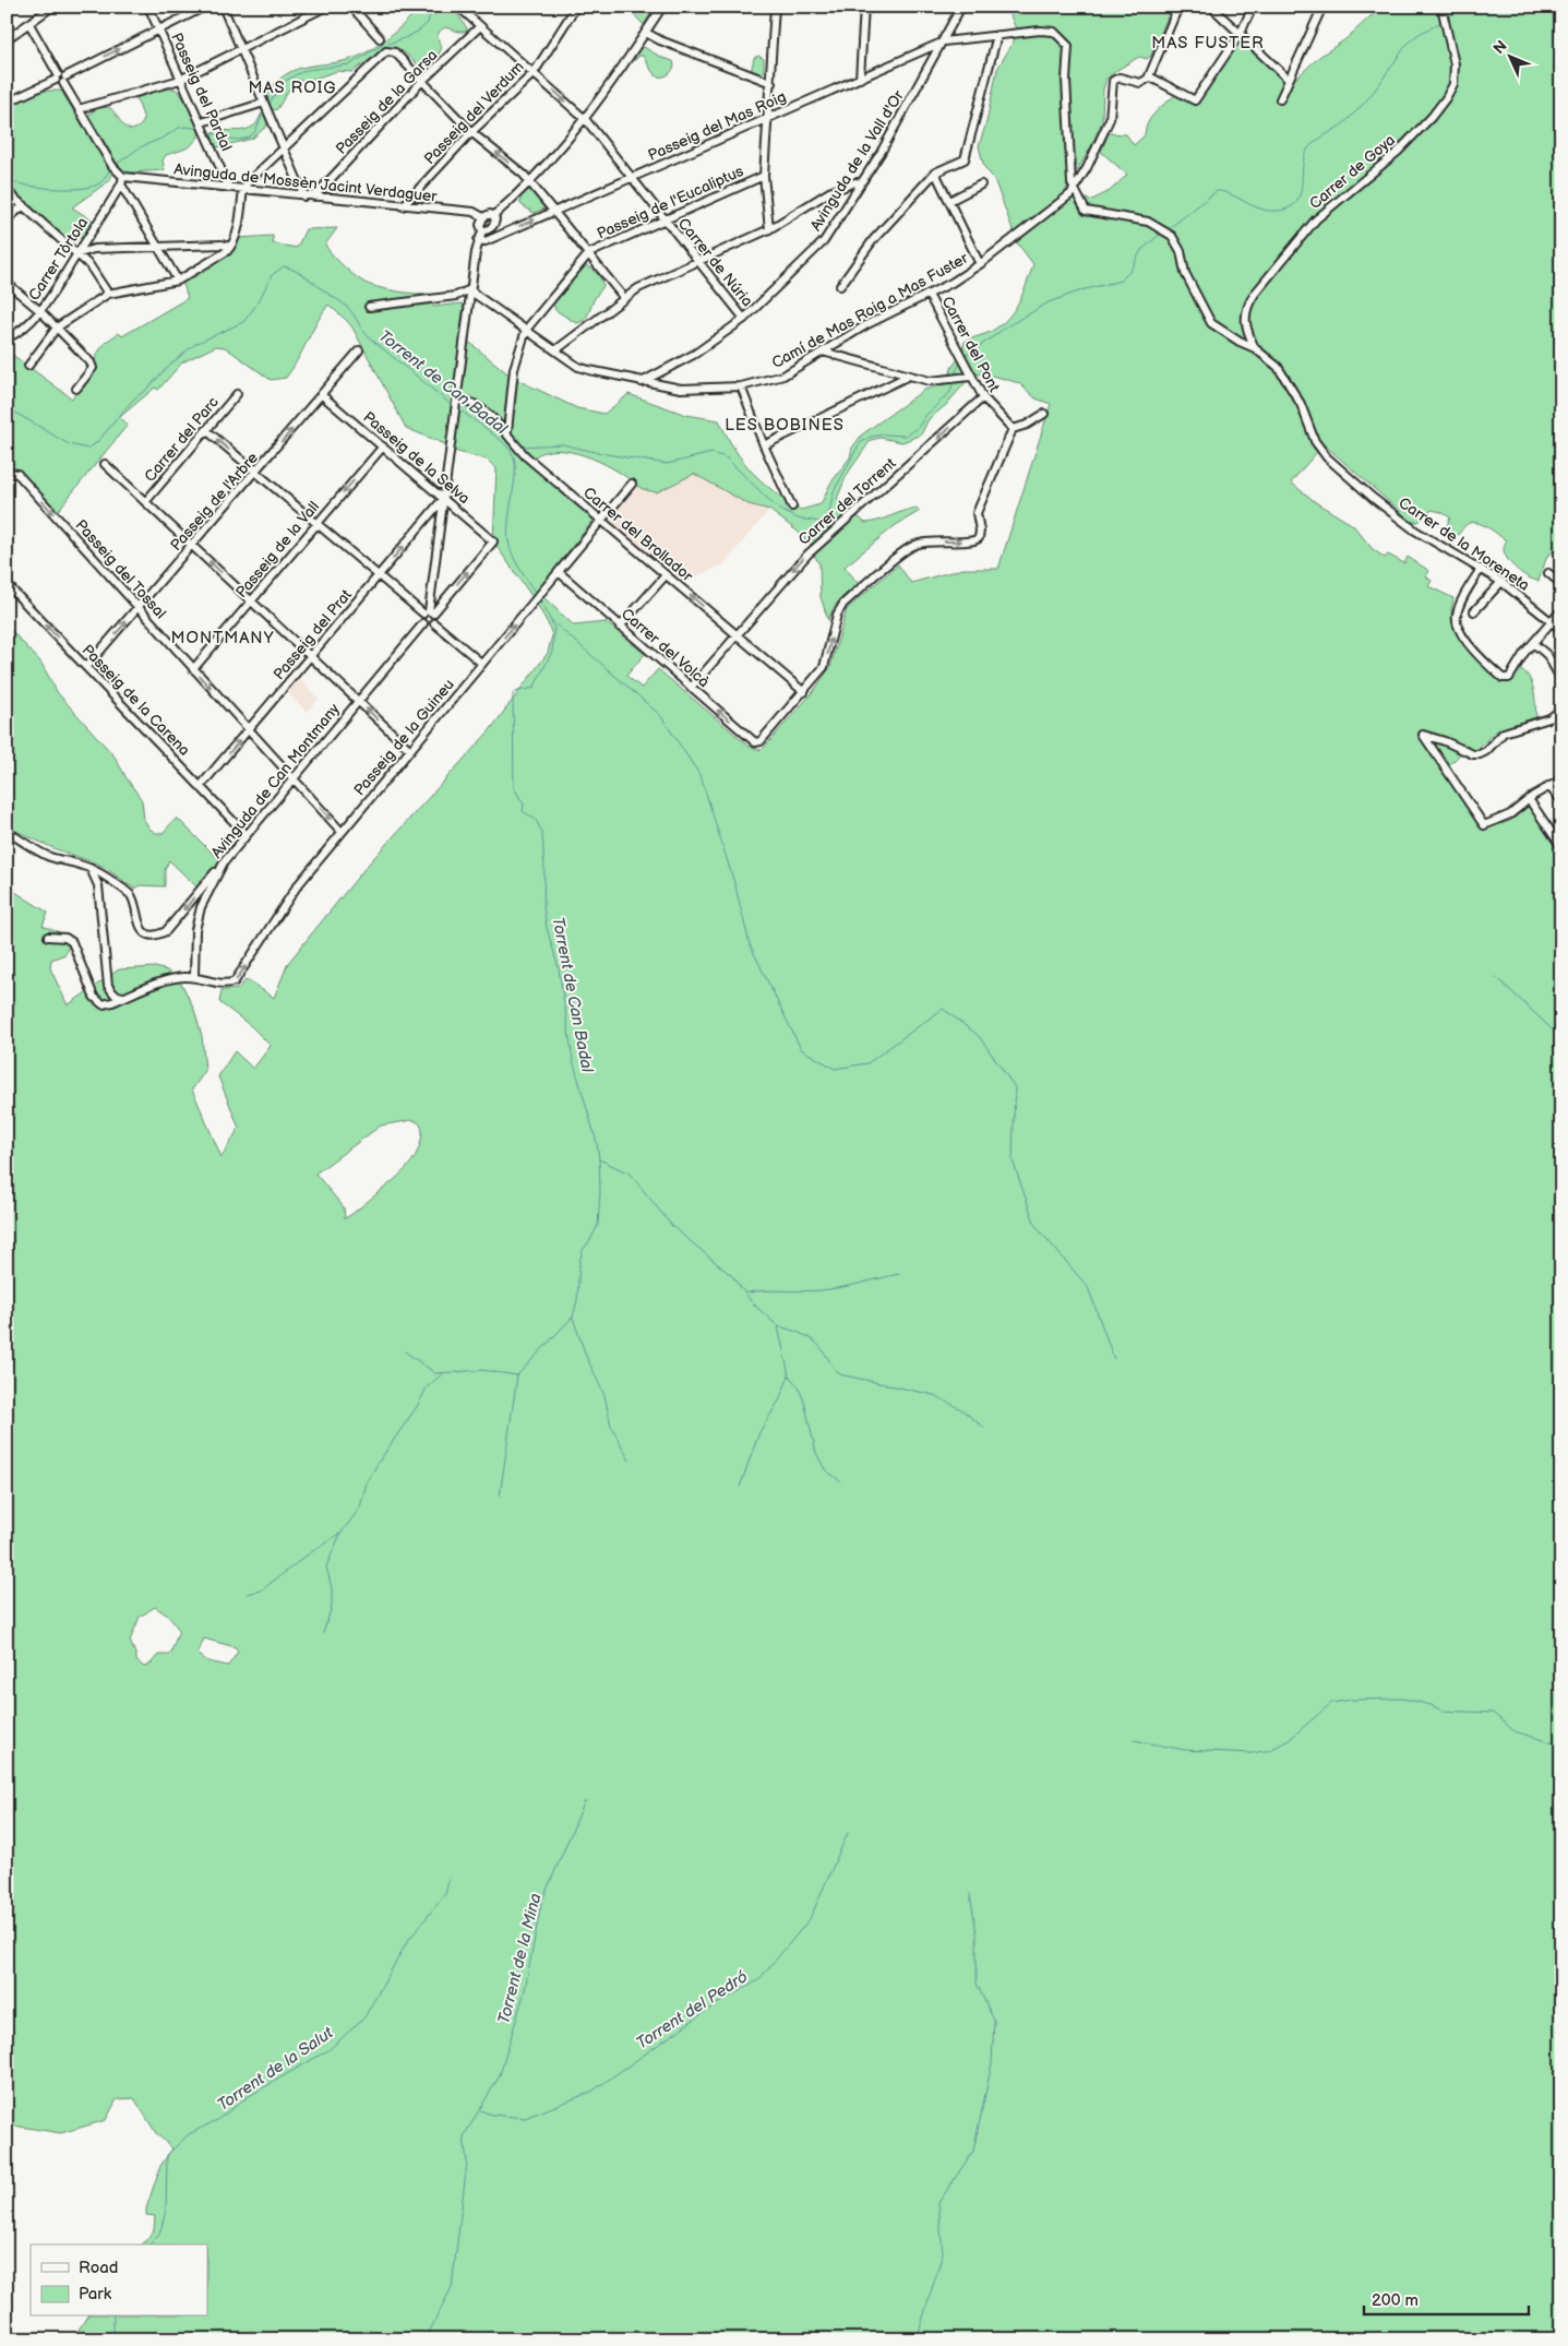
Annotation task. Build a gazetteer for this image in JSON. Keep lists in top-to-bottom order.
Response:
{
  "streets": {
    "street": [
      "Passeig del Pardal",
      "Passeig de la Garsa",
      "Passeig del Verdum",
      "Passeig del Mas Roig",
      "Avinguda de la Vall d'Or",
      "Carrer de Goya",
      "Avinguda de Mossèn Jacint Verdaguer",
      "Passeig de l'Eucaliptus",
      "Carrer Tòrtola",
      "Carrer de Núria",
      "Camí de Mas Roig a Mas Fuster",
      "Carrer del Pont",
      "Carrer del Parc",
      "Passeig de la Selva",
      "Passeig de l'Arbre",
      "Carrer del Torrent",
      "Carrer del Brollador",
      "Carrer de la Moreneta",
      "Passeig de la Vall",
      "Passeig del Tossal",
      "Passeig del Prat",
      "Carrer del Volcà",
      "Passeig de la Carena",
      "Passeig de la Guineu",
      "Avinguda de Can Montmany"
    ]
  },
  "crossings": [
    ["Passeig del Pardal", "Avinguda de Mossèn Jacint Verdaguer"],
    ["Passeig de la Garsa", "Avinguda de Mossèn Jacint Verdaguer"],
    ["Passeig de la Garsa", "Carrer de Núria"],
    ["Passeig del Verdum", "Avinguda de Mossèn Jacint Verdaguer"],
    ["Passeig del Verdum", "Carrer de Núria"],
    ["Passeig del Mas Roig", "Avinguda de la Vall d'Or"],
    ["Passeig del Mas Roig", "Carrer de Núria"],
    ["Passeig del Mas Roig", "Camí de Mas Roig a Mas Fuster"],
    ["Passeig del Mas Roig", "Carrer de la Moreneta"],
    ["Avinguda de la Vall d'Or", "Carrer de Núria"],
    ["Avinguda de la Vall d'Or", "Camí de Mas Roig a Mas Fuster"],
    ["Carrer de Goya", "Carrer de la Moreneta"],
    ["Avinguda de Mossèn Jacint Verdaguer", "Carrer Tòrtola"],
    ["Passeig de l'Eucaliptus", "Carrer de Núria"],
    ["Passeig de l'Eucaliptus", "Camí de Mas Roig a Mas Fuster"],
    ["Camí de Mas Roig a Mas Fuster", "Carrer del Pont"],
    ["Camí de Mas Roig a Mas Fuster", "Carrer de la Moreneta"],
    ["Carrer del Pont", "Carrer del Torrent"],
    ["Passeig de la Selva", "Passeig de l'Arbre"],
    ["Passeig de la Selva", "Passeig de la Vall"],
    ["Passeig de la Selva", "Passeig del Prat"],
    ["Passeig de la Selva", "Avinguda de Can Montmany"],
    ["Passeig de l'Arbre", "Passeig del Tossal"],
    ["Passeig de l'Arbre", "Passeig de la Carena"],
    ["Carrer del Torrent", "Carrer del Brollador"],
    ["Carrer del Torrent", "Carrer del Volcà"],
    ["Carrer del Brollador", "Carrer del Volcà"],
    ["Carrer del Brollador", "Passeig de la Guineu"],
    ["Passeig de la Vall", "Passeig del Tossal"],
    ["Passeig del Tossal", "Passeig del Prat"],
    ["Passeig del Tossal", "Passeig de la Guineu"],
    ["Passeig del Tossal", "Avinguda de Can Montmany"],
    ["Passeig del Prat", "Passeig de la Carena"],
    ["Carrer del Volcà", "Passeig de la Guineu"],
    ["Passeig de la Carena", "Avinguda de Can Montmany"],
    ["Passeig de la Guineu", "Avinguda de Can Montmany"]
  ],
  "one_way": [
    "Passeig de l'Arbre",
    "Carrer del Torrent",
    "Passeig del Tossal",
    "Passeig del Prat",
    "Passeig de la Guineu"
  ],
  "districts": [
    "MAS FUSTER",
    "MAS ROIG",
    "LES BOBINES",
    "MONTMANY"
  ],
  "water": [
    "Torrent de Can Badal",
    "Torrent de la Mina",
    "Torrent del Pedró",
    "Torrent de la Salut"
  ],
  "legend": ["Road", "Park"],
  "scale_bar": "200 m",
  "north": "top left"
}
